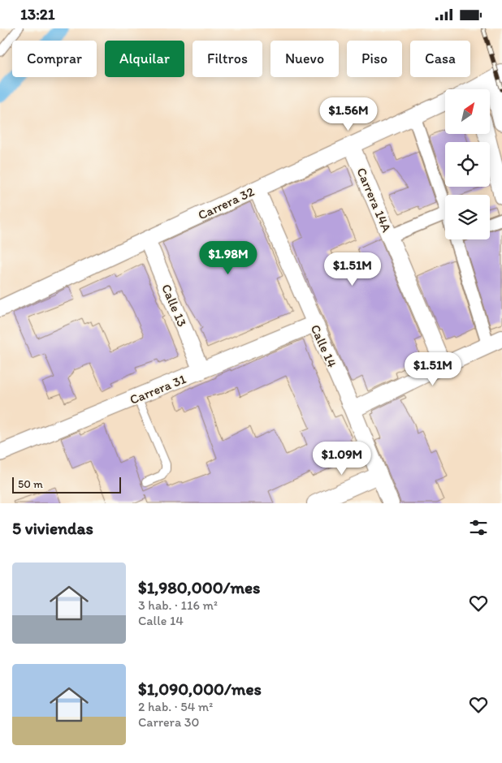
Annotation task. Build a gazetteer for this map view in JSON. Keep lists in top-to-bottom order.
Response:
{
  "streets": {
    "street": [
      "Carrera 14A",
      "Carrera 32",
      "Calle 13",
      "Calle 14",
      "Carrera 31"
    ]
  },
  "crossings": [
    ["Carrera 14A", "Carrera 32"],
    ["Carrera 32", "Calle 13"],
    ["Carrera 32", "Calle 14"],
    ["Calle 13", "Carrera 31"],
    ["Calle 14", "Carrera 31"]
  ],
  "scale_bar": "50 m",
  "north": "top right",
  "page": {
    "status": "13:21",
    "chip": [
      "Comprar",
      "Alquilar",
      "Filtros",
      "Nuevo",
      "Piso",
      "Casa"
    ],
    "price": [
      "$1.56M",
      "$1.98M",
      "$1.51M",
      "$1.51M",
      "$1.09M"
    ],
    "scale": "50 m",
    "heading": "5 viviendas",
    "list": [
      {
        "name": "$1,980,000/mes",
        "note": "3 hab. · 116 m² · Calle 14"
      },
      {
        "name": "$1,090,000/mes",
        "note": "2 hab. · 54 m² · Carrera 30"
      }
    ]
  }
}
